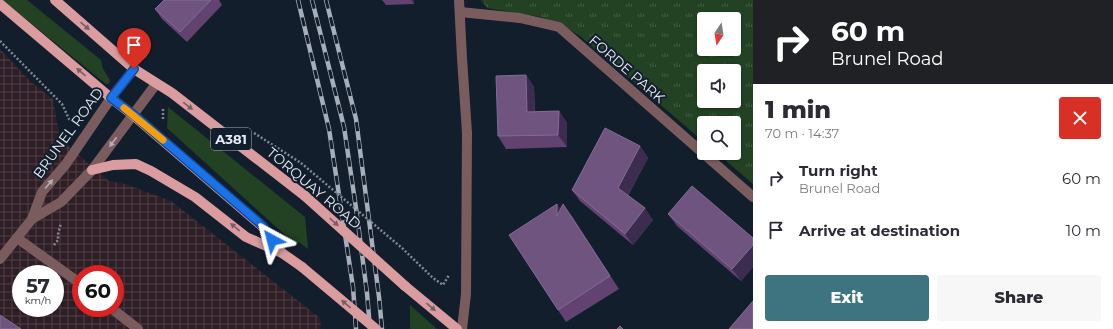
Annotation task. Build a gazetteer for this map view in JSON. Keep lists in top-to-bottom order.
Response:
{
  "streets": {
    "main road": ["A381", "TORQUAY ROAD"],
    "street": ["FORDE PARK", "BRUNEL ROAD"]
  },
  "crossings": [
    ["BRUNEL ROAD", "TORQUAY ROAD"]
  ],
  "north": "bottom",
  "page": {
    "turn": ["60 m", "Brunel Road"],
    "heading": ["1 min", "70 m · 14:37"],
    "list": [
      {
        "name": "Turn right",
        "note": "Brunel Road",
        "value": "60 m"
      },
      {
        "name": "Arrive at destination",
        "value": "10 m"
      }
    ],
    "speed": "57 km/h",
    "limit": "60",
    "buttons": ["Exit", "Share"]
  }
}
